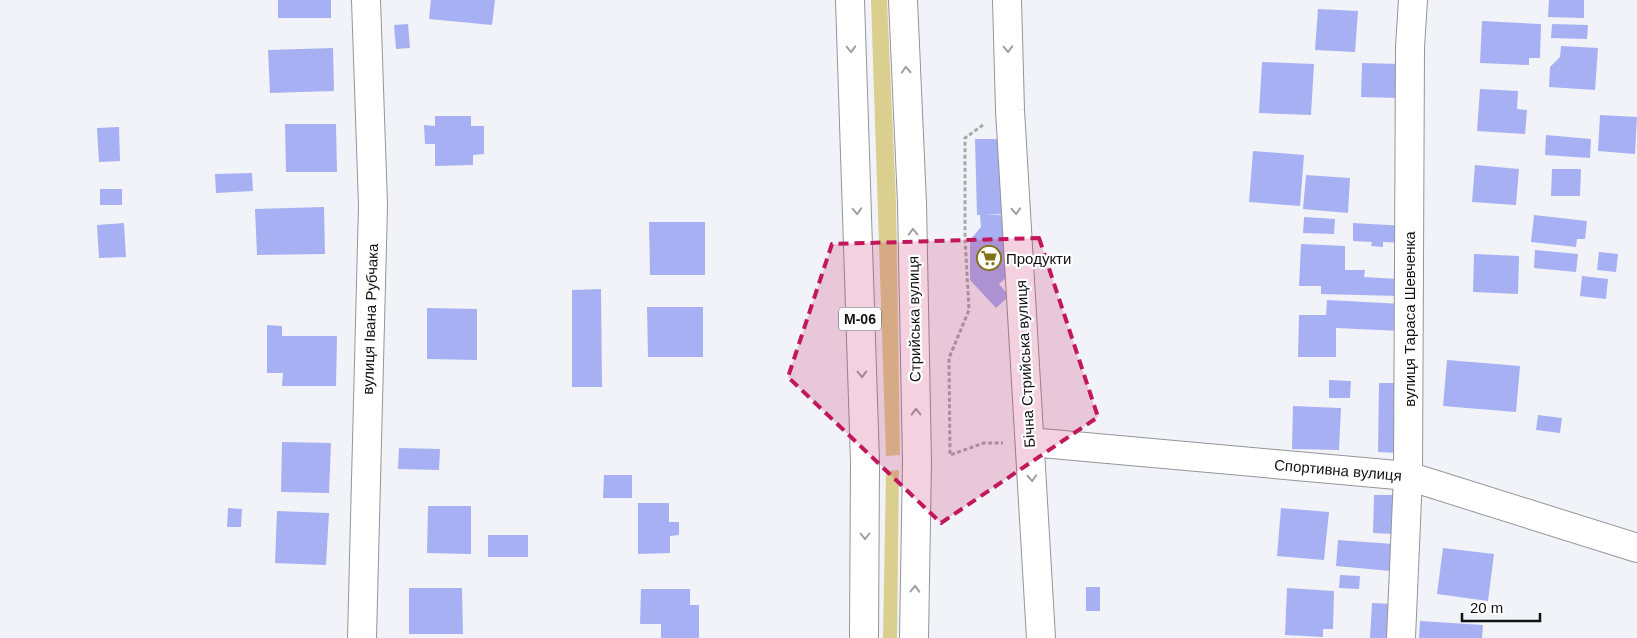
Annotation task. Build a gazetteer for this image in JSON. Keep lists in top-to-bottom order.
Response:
{
  "streets": {
    "main road": [
      "вулиця Івана Рубчака",
      "М-06",
      "Стрийська вулиця",
      "вулиця Тараса Шевченка",
      "Бічна Стрийська вулиця",
      "Спортивна вулиця"
    ]
  },
  "crossings": [
    ["вулиця Тараса Шевченка", "Спортивна вулиця"],
    ["Бічна Стрийська вулиця", "Спортивна вулиця"]
  ],
  "places": {
    "supermarket": ["Продукти"]
  },
  "scale_bar": "20 m"
}
